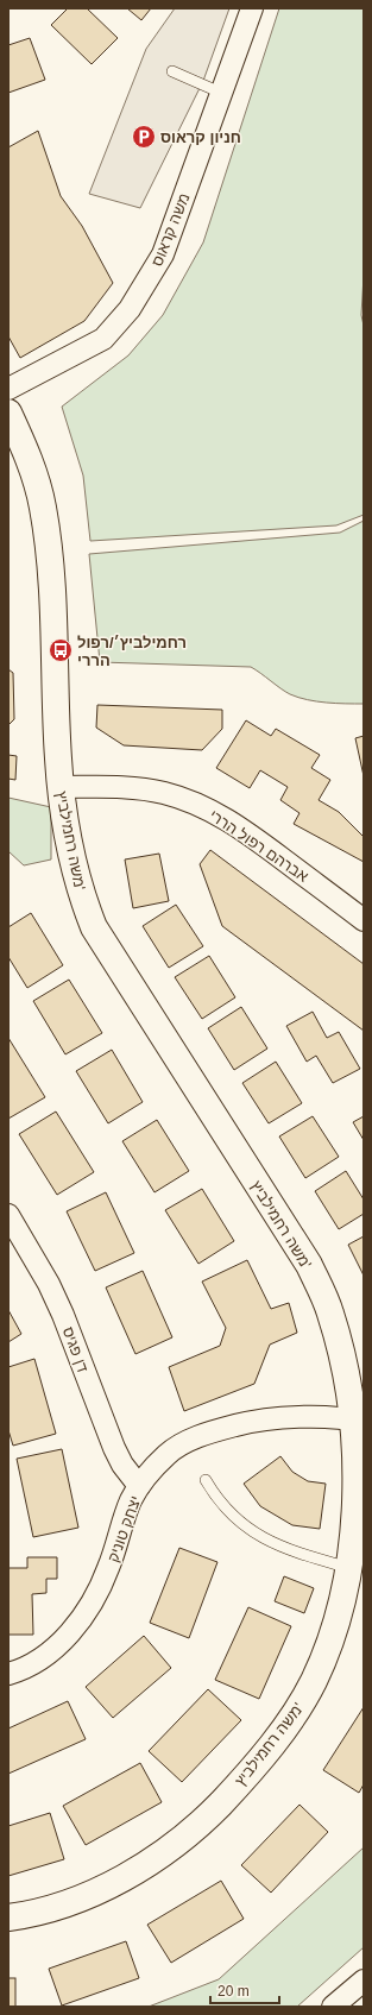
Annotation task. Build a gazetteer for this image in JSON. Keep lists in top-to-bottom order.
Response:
{
  "streets": {
    "street": [
      "משה קראוס",
      "משה רחמילביץ'",
      "אברהם רפול הררי",
      "דן פגיס",
      "יצחק טוניק"
    ]
  },
  "crossings": [
    ["משה רחמילביץ'", "אברהם רפול הררי"],
    ["משה רחמילביץ'", "יצחק טוניק"],
    ["דן פגיס", "יצחק טוניק"]
  ],
  "places": {
    "parking": ["חניון קראוס"],
    "bus stop": ["רחמילביץ׳/רפול הררי"]
  },
  "scale_bar": "20 m"
}
